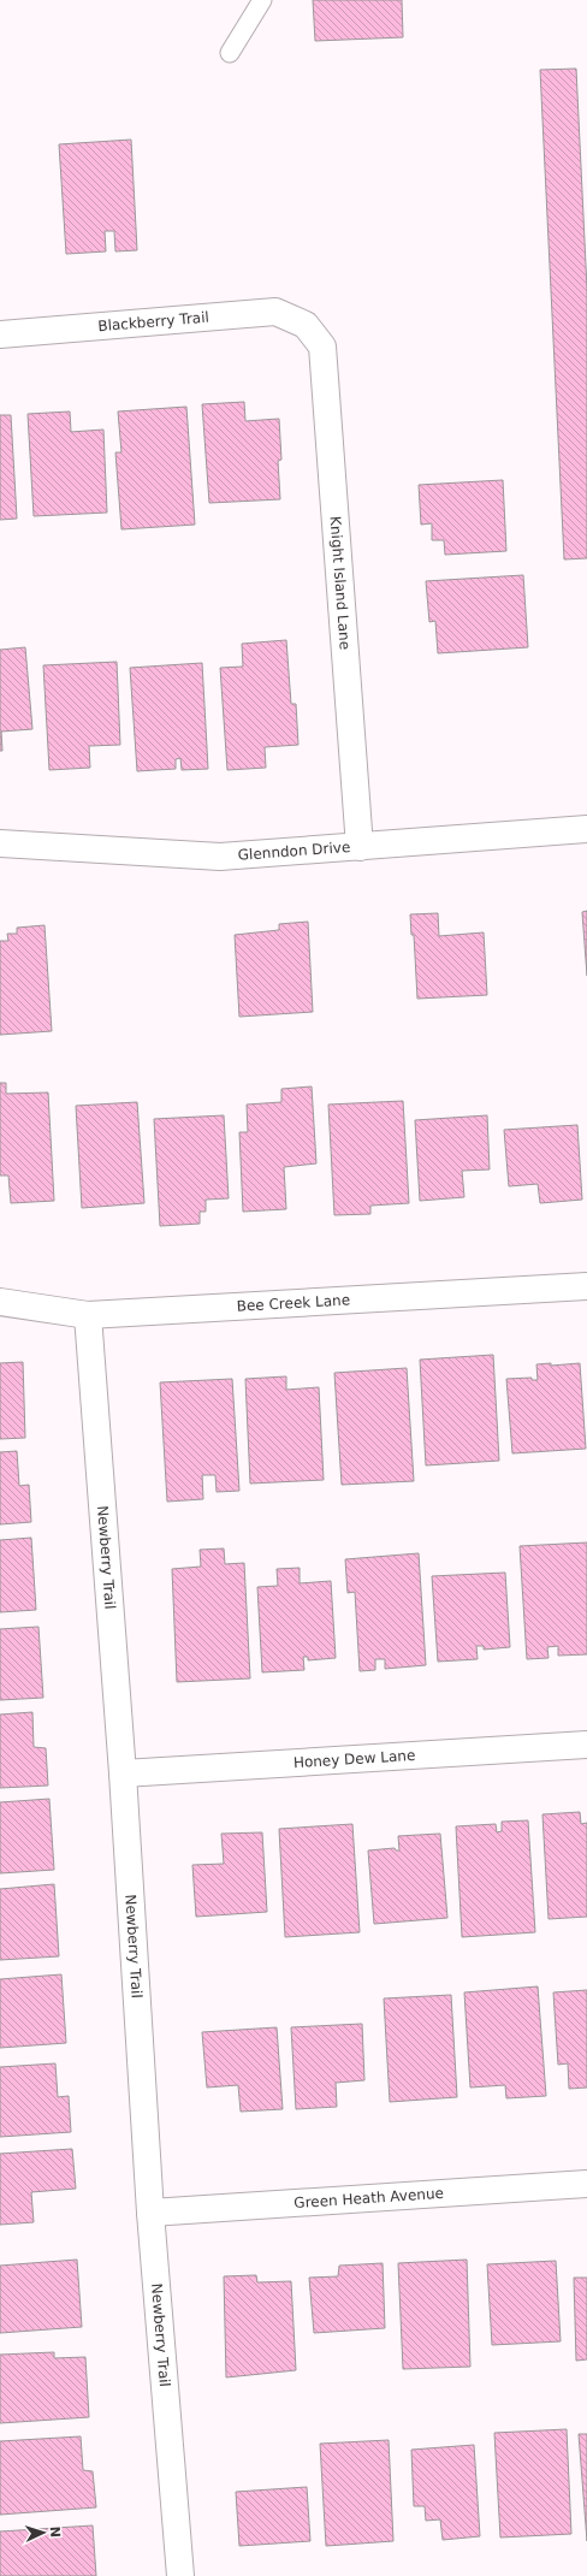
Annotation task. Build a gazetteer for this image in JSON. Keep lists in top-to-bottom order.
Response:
{
  "streets": {
    "street": [
      "Blackberry Trail",
      "Knight Island Lane",
      "Glenndon Drive",
      "Bee Creek Lane",
      "Newberry Trail",
      "Honey Dew Lane",
      "Green Heath Avenue"
    ]
  },
  "crossings": [
    ["Blackberry Trail", "Knight Island Lane"],
    ["Knight Island Lane", "Glenndon Drive"],
    ["Bee Creek Lane", "Newberry Trail"],
    ["Newberry Trail", "Honey Dew Lane"],
    ["Newberry Trail", "Green Heath Avenue"]
  ],
  "north": "right"
}
